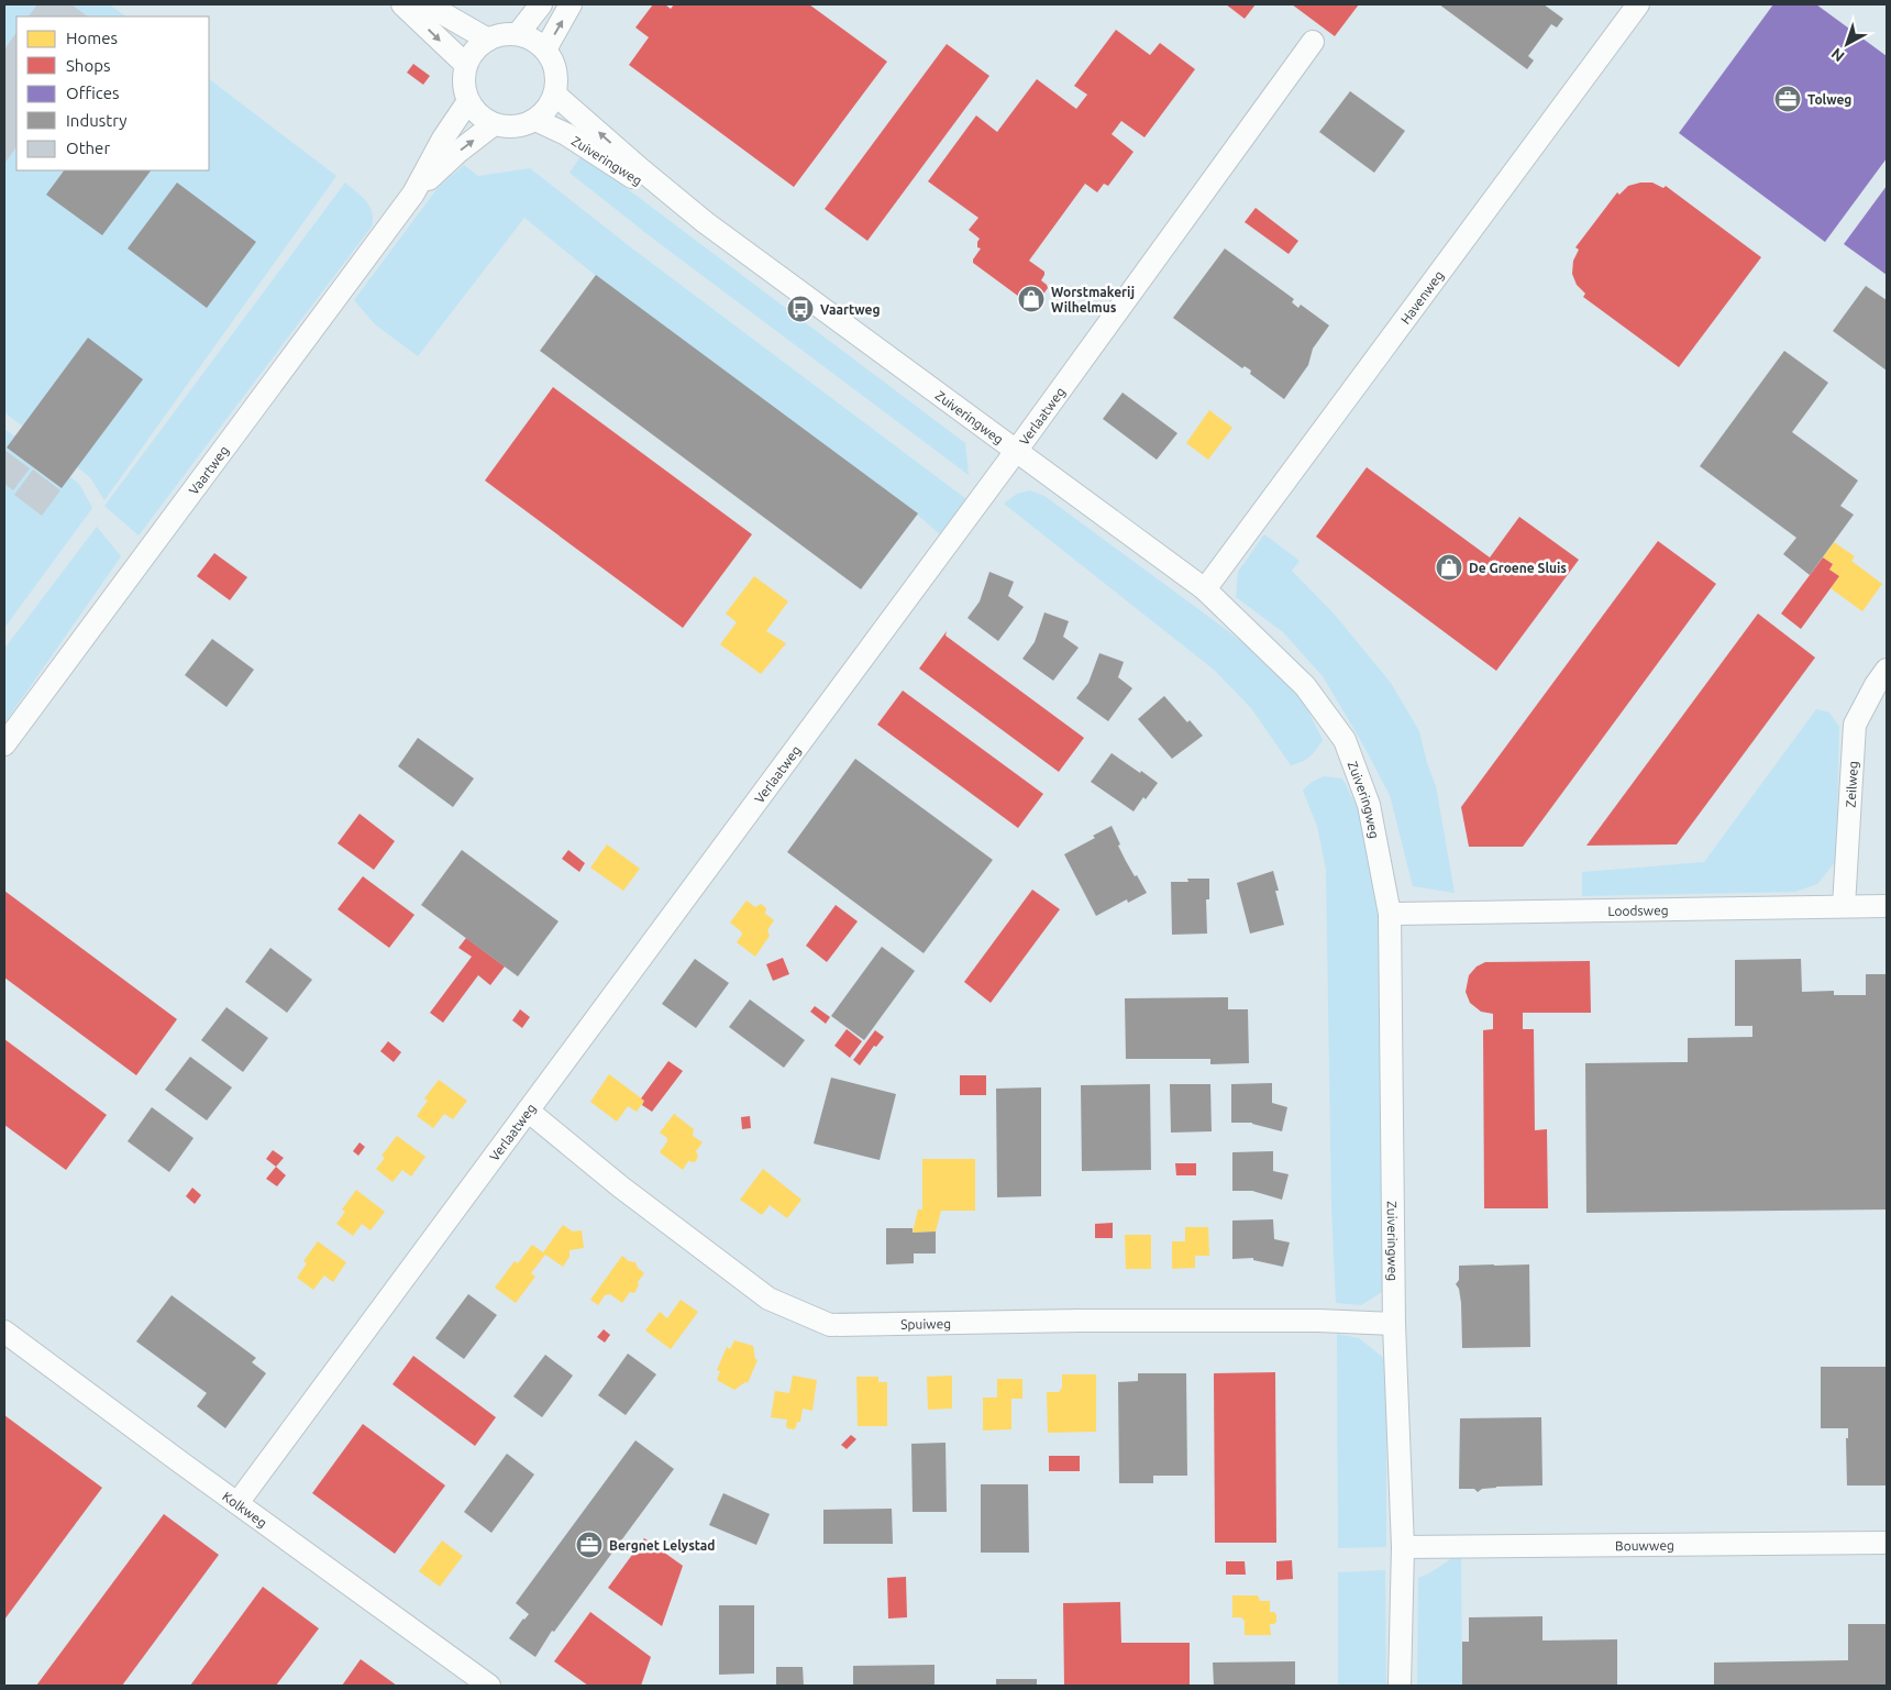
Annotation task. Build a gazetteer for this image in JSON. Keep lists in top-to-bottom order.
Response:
{
  "streets": {
    "street": [
      "Zuiveringweg",
      "Havenweg",
      "Verlaatweg",
      "Vaartweg",
      "Zeilweg",
      "Loodsweg",
      "Spuiweg",
      "Kolkweg",
      "Bouwweg"
    ]
  },
  "crossings": [
    ["Zuiveringweg", "Havenweg"],
    ["Zuiveringweg", "Verlaatweg"],
    ["Zuiveringweg", "Vaartweg"],
    ["Zuiveringweg", "Loodsweg"],
    ["Zuiveringweg", "Spuiweg"],
    ["Zuiveringweg", "Bouwweg"],
    ["Verlaatweg", "Spuiweg"],
    ["Verlaatweg", "Kolkweg"],
    ["Zeilweg", "Loodsweg"]
  ],
  "places": {
    "office": ["Tolweg", "Bergnet Lelystad"],
    "shop": ["Worstmakerij Wilhelmus", "De Groene Sluis"],
    "bus stop": ["Vaartweg"]
  },
  "legend": [
    "Homes",
    "Shops",
    "Offices",
    "Industry",
    "Other"
  ],
  "north": "bottom left"
}
